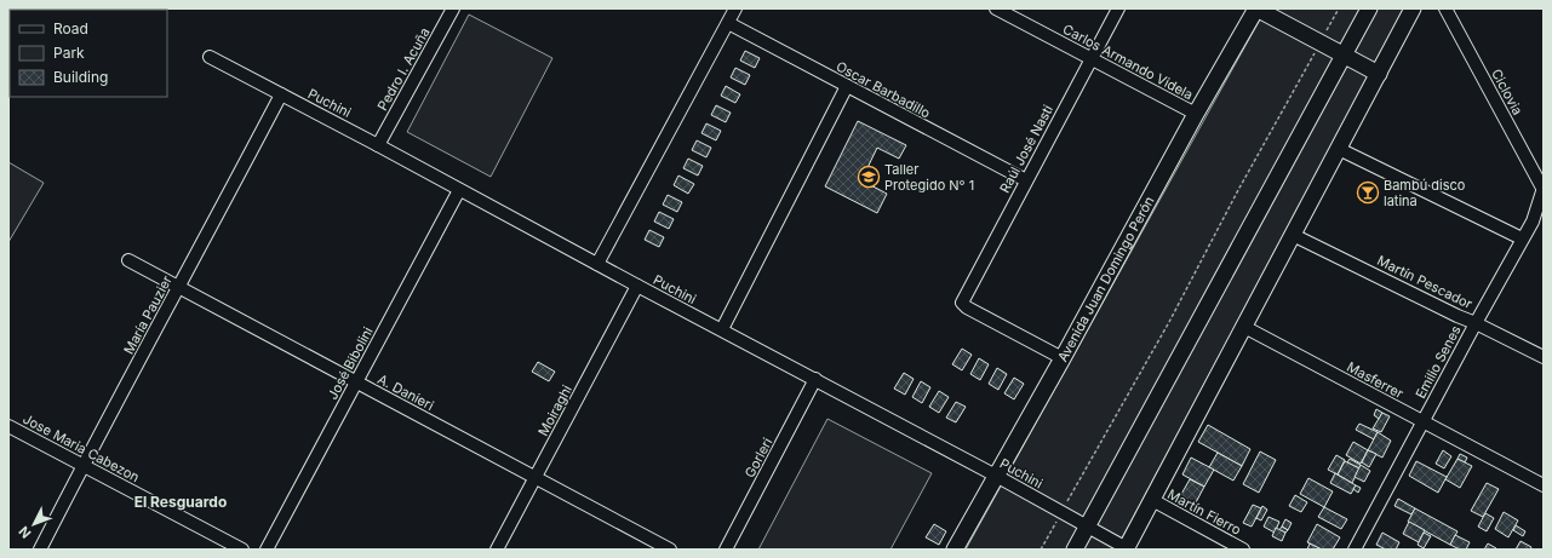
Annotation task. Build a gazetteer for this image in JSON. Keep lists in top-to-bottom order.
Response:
{
  "streets": {
    "main road": ["Avenida Juan Domingo Perón"],
    "street": [
      "Carlos Armando Videla",
      "Pedro I. Acuña",
      "Oscar Barbadillo",
      "Ciclovia",
      "Puchini",
      "Raúl José Nasti",
      "Martín Pescador",
      "María Pauzier",
      "Emilio Senes",
      "José Bibolini",
      "Masferrer",
      "A. Danieri",
      "Moiraghi",
      "Jose Maria Cabezon",
      "Gorleri",
      "Martín Fierro"
    ]
  },
  "crossings": [
    ["Carlos Armando Videla", "Raúl José Nasti"],
    ["Carlos Armando Videla", "Avenida Juan Domingo Perón"],
    ["Pedro I. Acuña", "Puchini"],
    ["Oscar Barbadillo", "Raúl José Nasti"],
    ["Ciclovia", "Emilio Senes"],
    ["Puchini", "Avenida Juan Domingo Perón"],
    ["Puchini", "María Pauzier"],
    ["Puchini", "José Bibolini"],
    ["Puchini", "Moiraghi"],
    ["Puchini", "Gorleri"],
    ["Raúl José Nasti", "Avenida Juan Domingo Perón"],
    ["Martín Pescador", "Emilio Senes"],
    ["María Pauzier", "A. Danieri"],
    ["María Pauzier", "Jose Maria Cabezon"],
    ["Emilio Senes", "Masferrer"],
    ["José Bibolini", "A. Danieri"],
    ["A. Danieri", "Moiraghi"]
  ],
  "districts": ["El Resguardo"],
  "places": {
    "school or university": ["Taller Protegido N° 1"],
    "bar": ["Bambú disco latina"]
  },
  "legend": ["Road", "Park", "Building"],
  "north": "bottom left"
}
